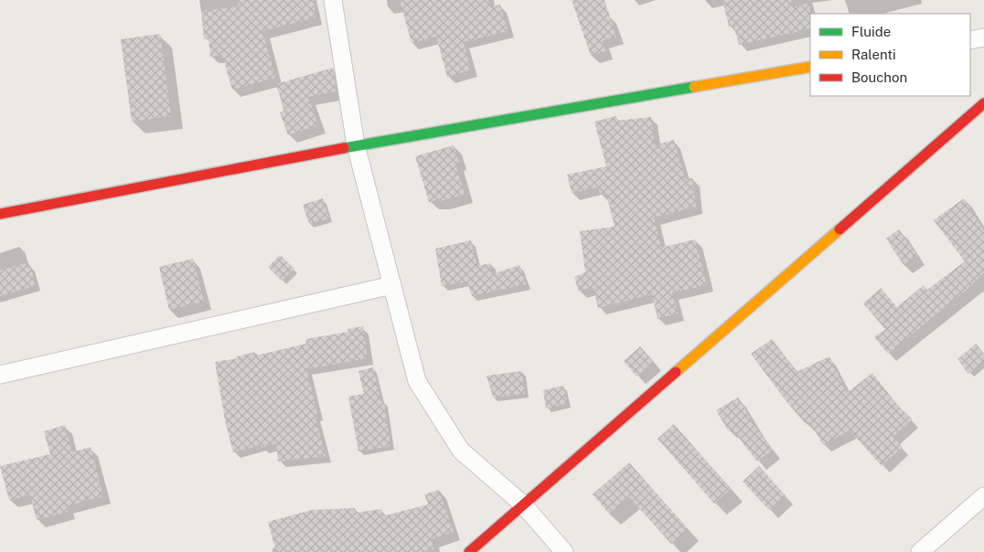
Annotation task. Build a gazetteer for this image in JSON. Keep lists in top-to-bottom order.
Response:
{
  "legend": ["Fluide", "Ralenti", "Bouchon"]
}
